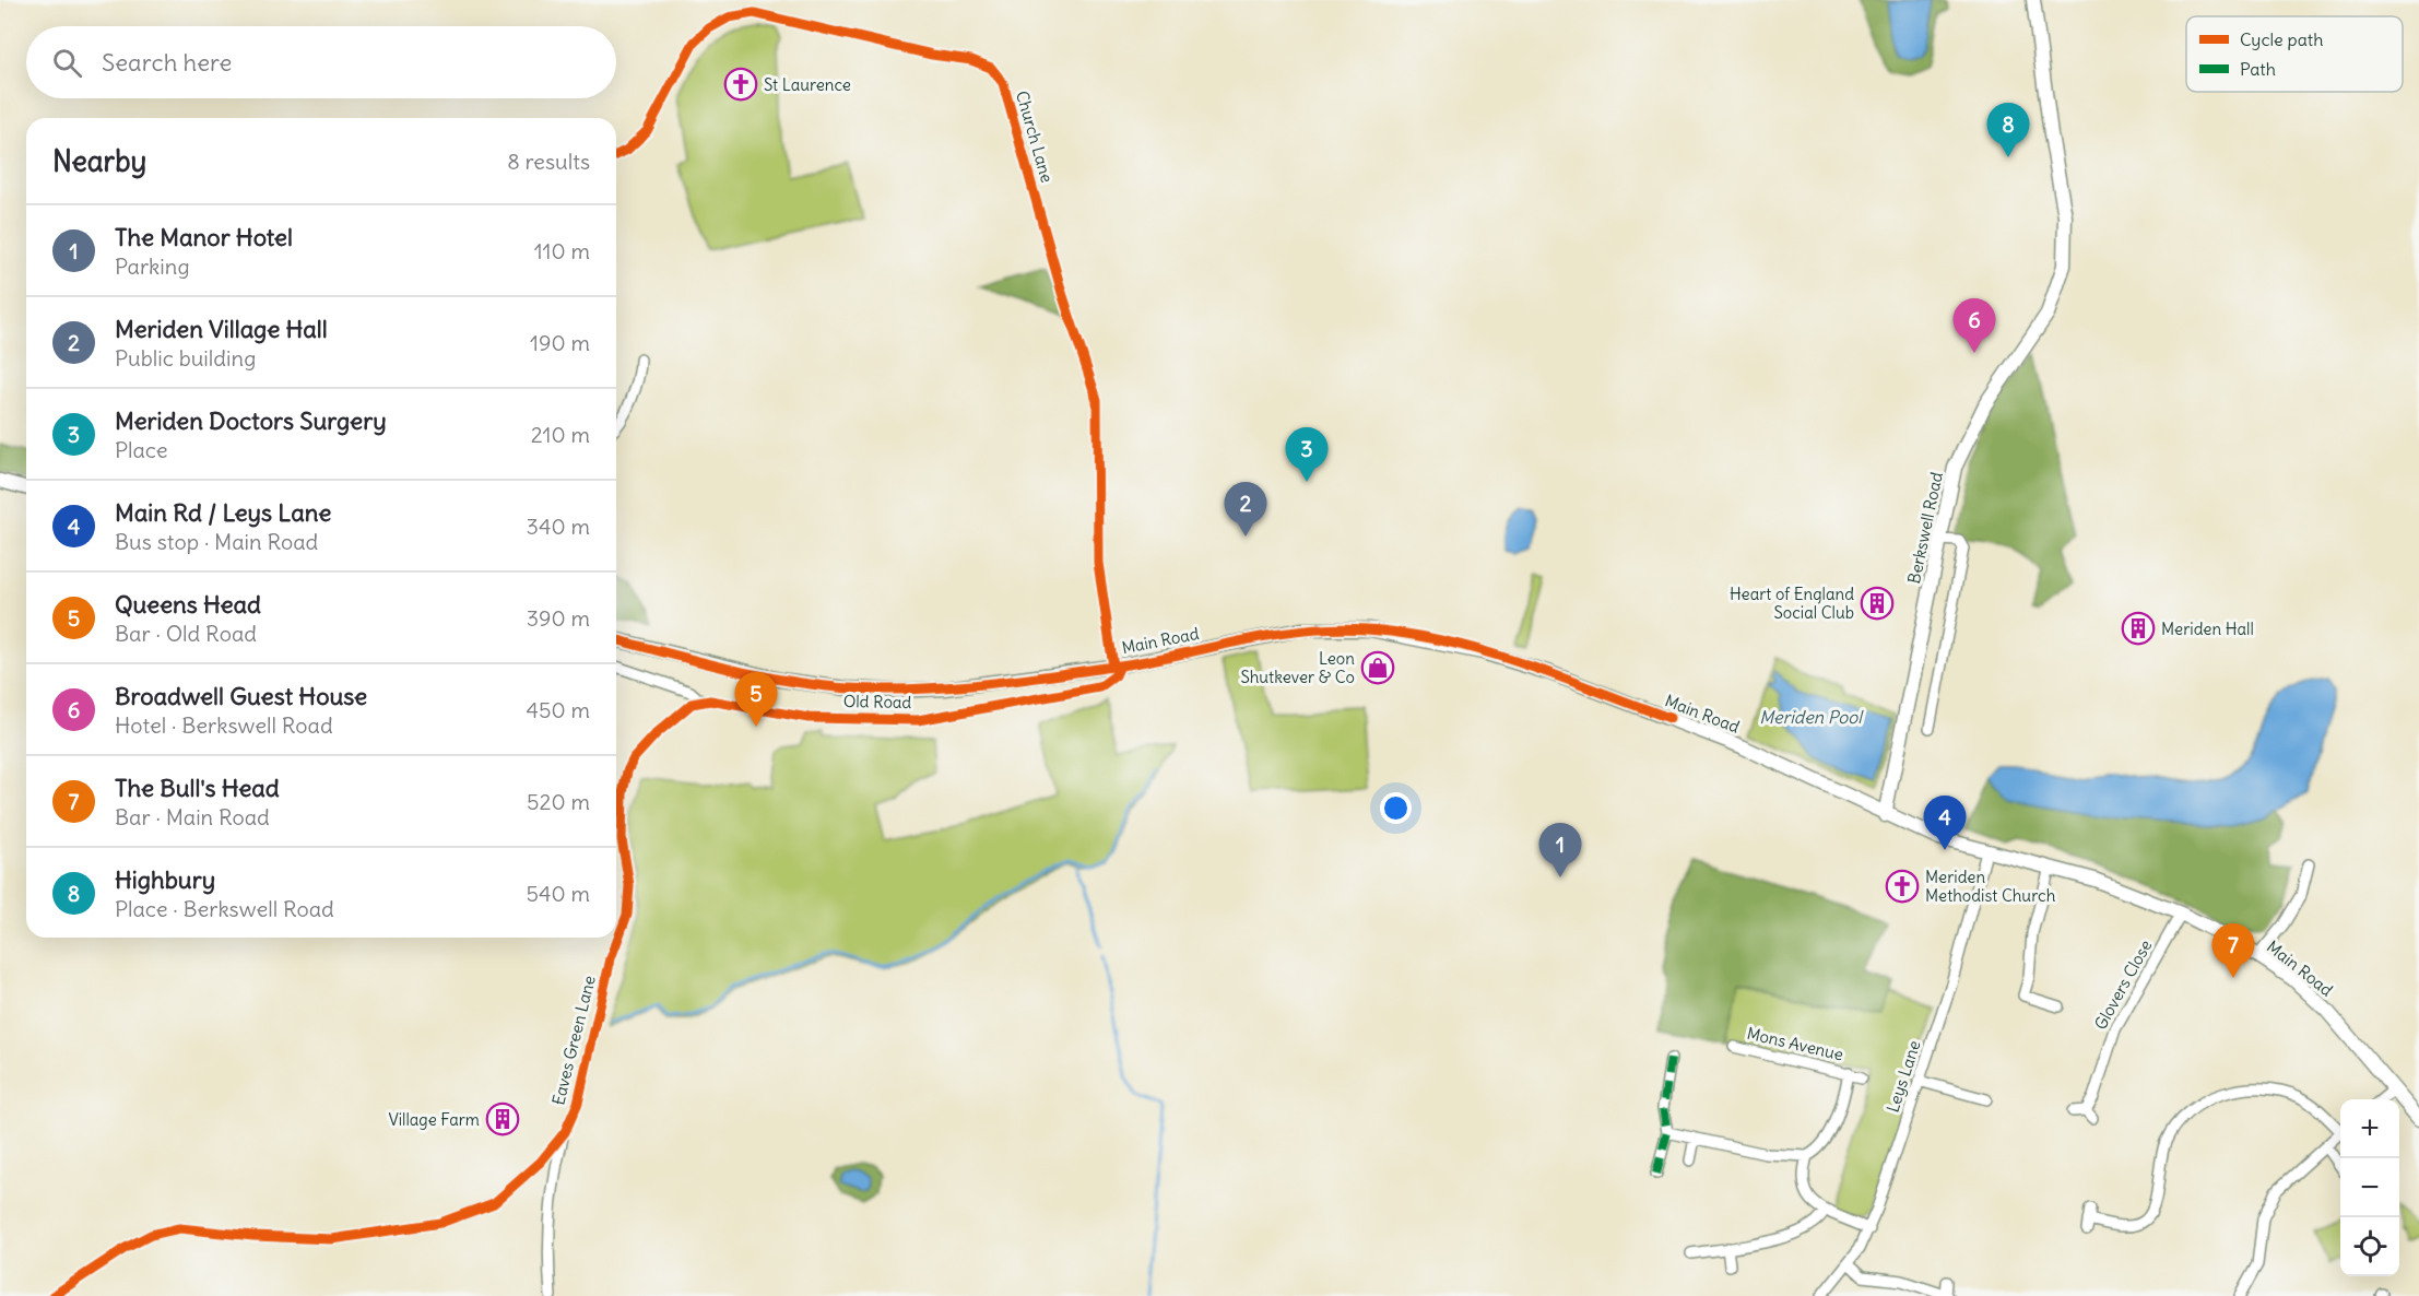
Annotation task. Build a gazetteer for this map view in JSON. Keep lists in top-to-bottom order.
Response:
{
  "streets": {
    "main road": ["Berkswell Road", "Main Road"],
    "street": [
      "Church Lane",
      "Old Road",
      "Glovers Close",
      "Eaves Green Lane",
      "Mons Avenue",
      "Leys Lane"
    ]
  },
  "crossings": [
    ["Church Lane", "Main Road"],
    ["Church Lane", "Old Road"],
    ["Berkswell Road", "Main Road"],
    ["Main Road", "Old Road"],
    ["Main Road", "Glovers Close"],
    ["Main Road", "Leys Lane"],
    ["Old Road", "Eaves Green Lane"]
  ],
  "water": ["Meriden Pool"],
  "places": {
    "church": ["St Laurence", "Meriden Methodist Church"],
    "building": ["Heart of England Social Club", "Meriden Hall", "Village Farm"],
    "shop": ["Leon Shutkever & Co"]
  },
  "legend": ["Cycle path", "Path"],
  "page": {
    "search": "Search here",
    "pins": [
      "8",
      "6",
      "3",
      "2",
      "5",
      "4",
      "1",
      "7"
    ],
    "heading": ["Nearby", "8 results"],
    "list": [
      {
        "mark": "1",
        "name": "The Manor Hotel",
        "note": "Parking",
        "value": "110 m"
      },
      {
        "mark": "2",
        "name": "Meriden Village Hall",
        "note": "Public building",
        "value": "190 m"
      },
      {
        "mark": "3",
        "name": "Meriden Doctors Surgery",
        "note": "Place",
        "value": "210 m"
      },
      {
        "mark": "4",
        "name": "Main Rd / Leys Lane",
        "note": "Bus stop · Main Road",
        "value": "340 m"
      },
      {
        "mark": "5",
        "name": "Queens Head",
        "note": "Bar · Old Road",
        "value": "390 m"
      },
      {
        "mark": "6",
        "name": "Broadwell Guest House",
        "note": "Hotel · Berkswell Road",
        "value": "450 m"
      },
      {
        "mark": "7",
        "name": "The Bull's Head",
        "note": "Bar · Main Road",
        "value": "520 m"
      },
      {
        "mark": "8",
        "name": "Highbury",
        "note": "Place · Berkswell Road",
        "value": "540 m"
      }
    ],
    "map_buttons": ["+", "−"]
  }
}
